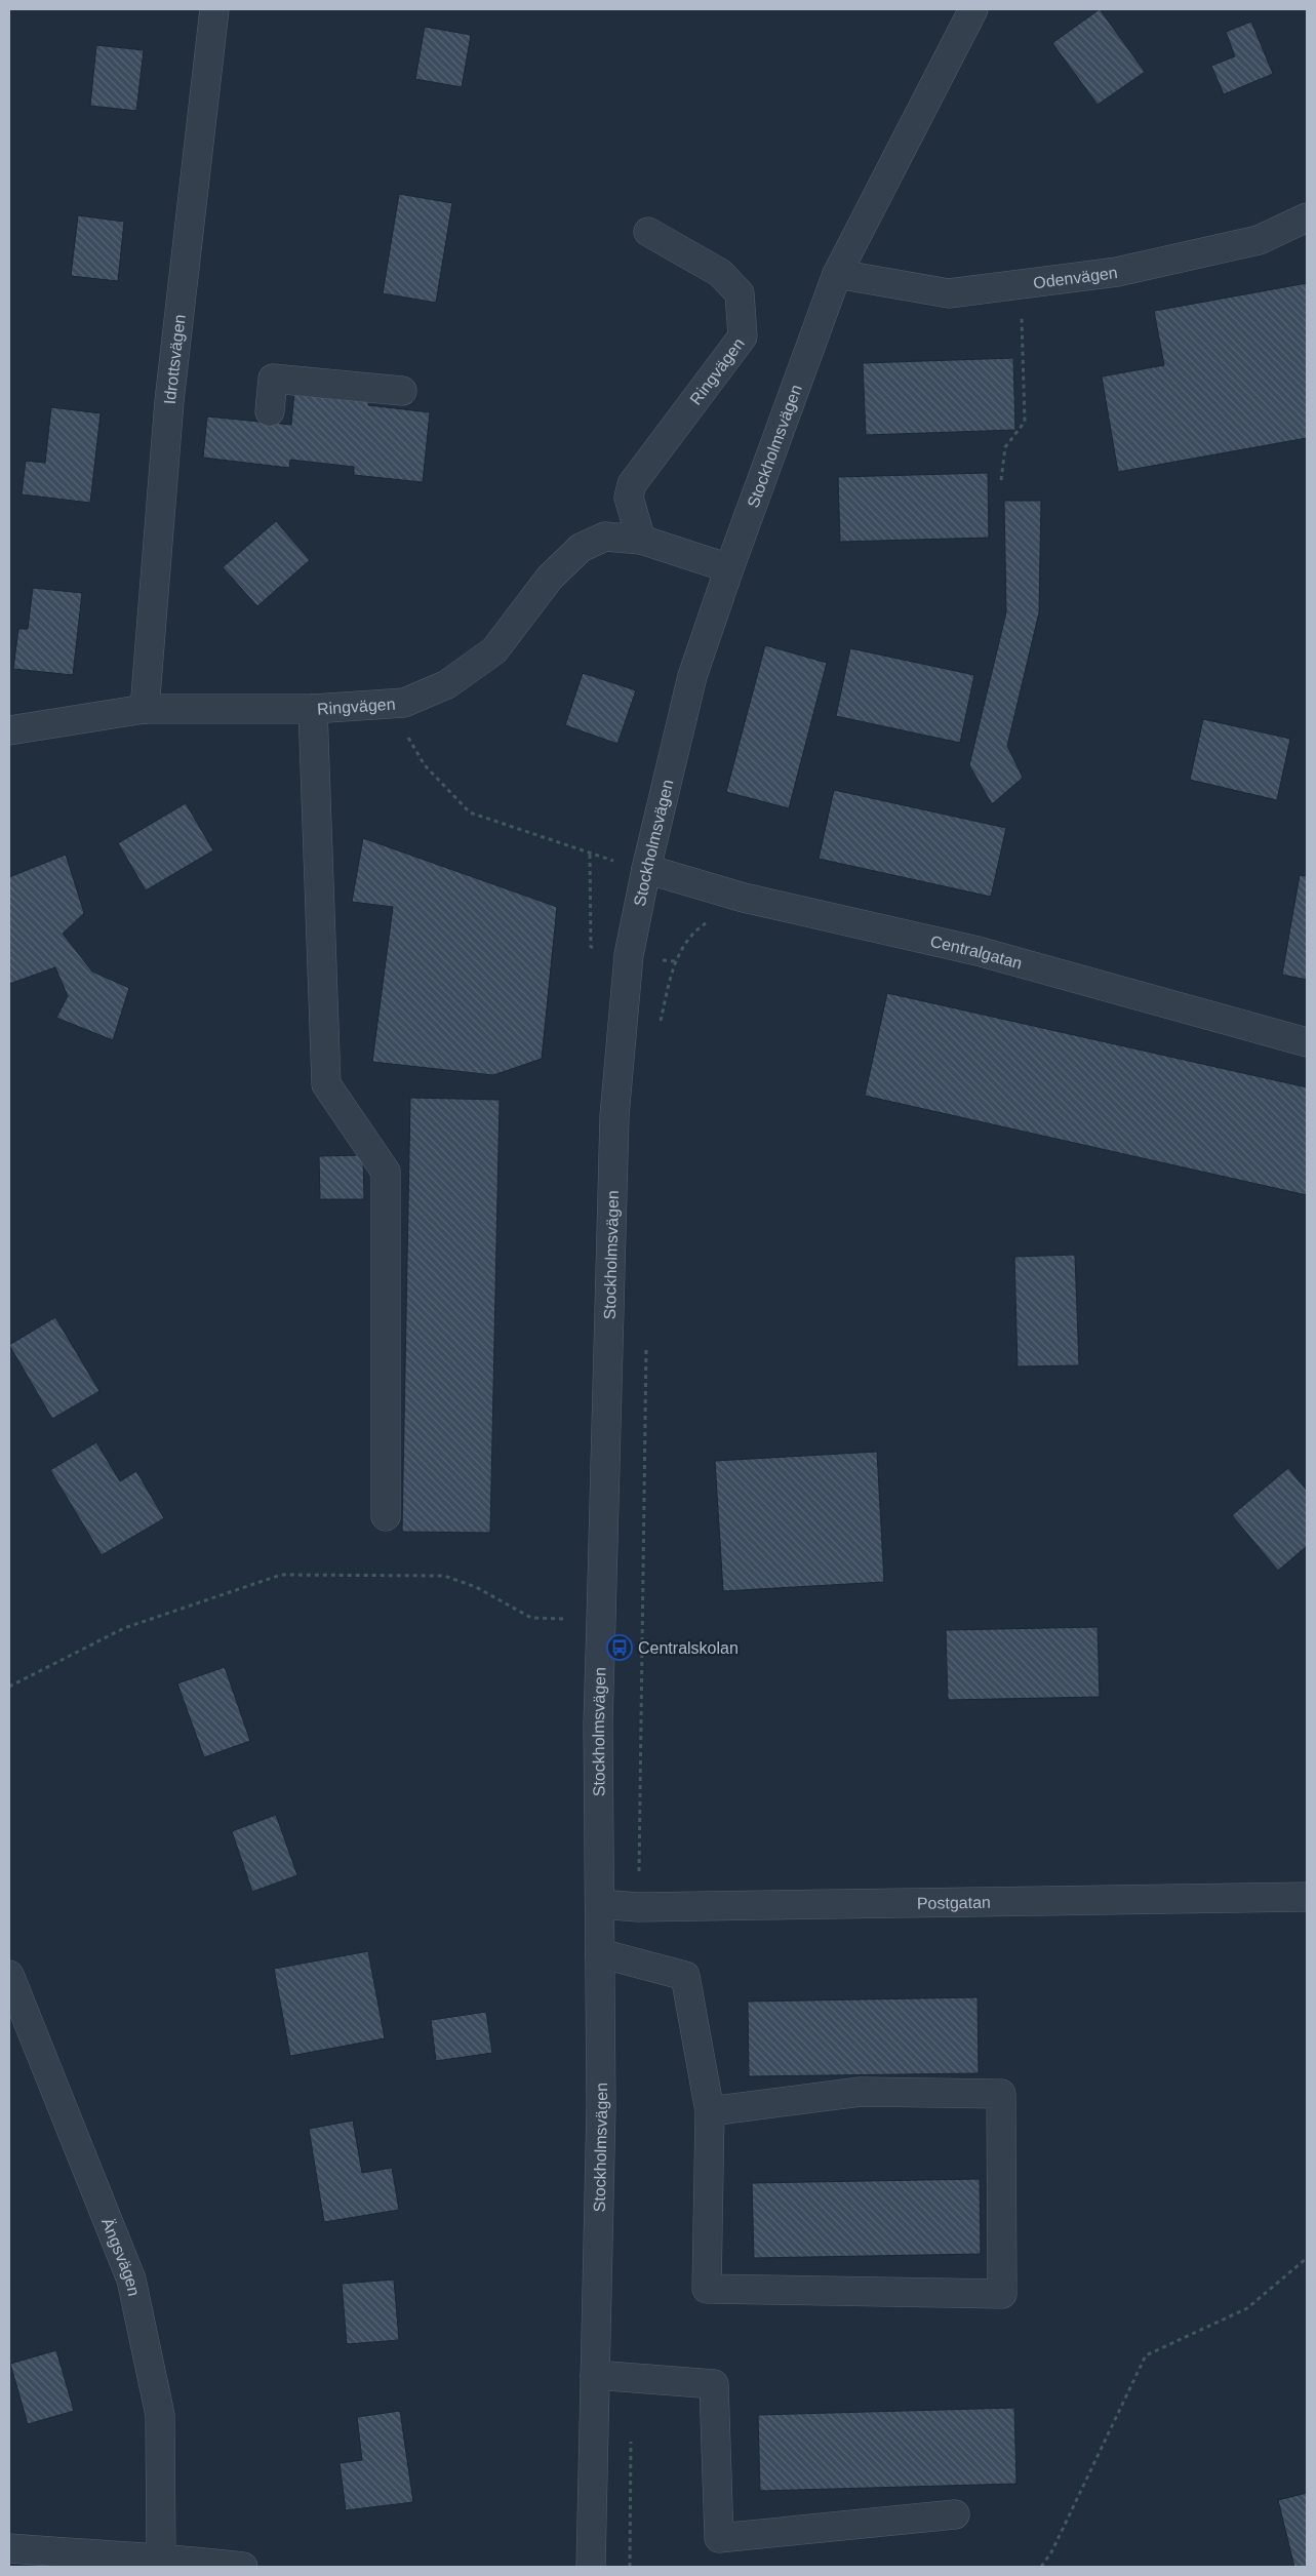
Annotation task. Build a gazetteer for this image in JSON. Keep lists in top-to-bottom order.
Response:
{
  "streets": {
    "street": [
      "Odenvägen",
      "Idrottsvägen",
      "Ringvägen",
      "Stockholmsvägen",
      "Centralgatan",
      "Postgatan",
      "Ängsvägen"
    ]
  },
  "crossings": [
    ["Odenvägen", "Stockholmsvägen"],
    ["Idrottsvägen", "Ringvägen"],
    ["Ringvägen", "Stockholmsvägen"],
    ["Stockholmsvägen", "Centralgatan"],
    ["Stockholmsvägen", "Postgatan"]
  ],
  "places": {
    "bus stop": ["Centralskolan"]
  }
}
